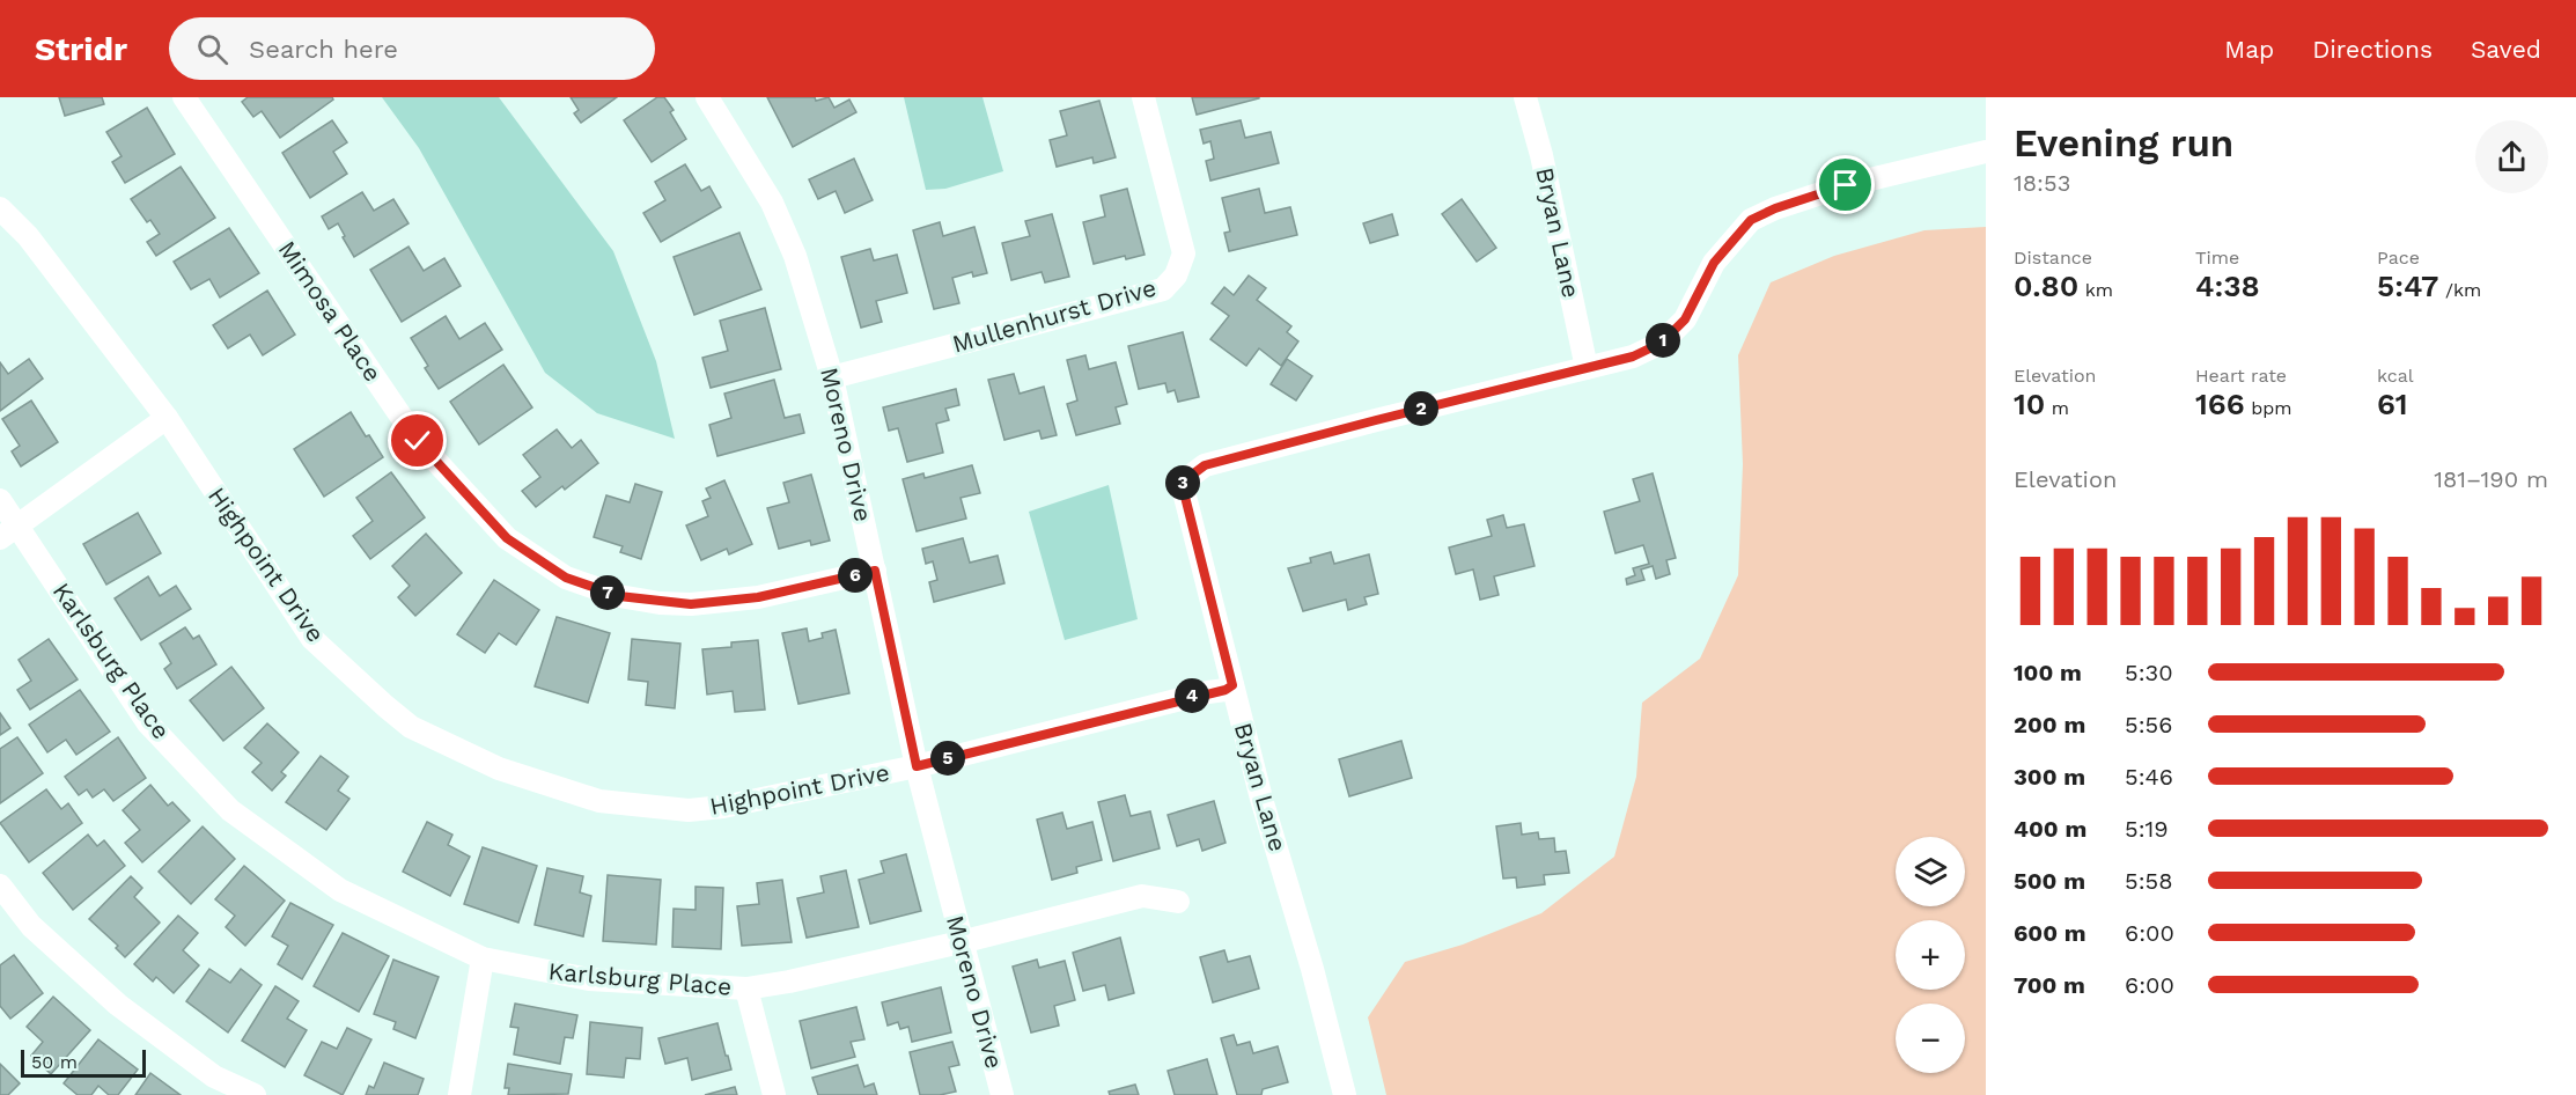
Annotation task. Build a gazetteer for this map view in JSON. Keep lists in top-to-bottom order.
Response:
{
  "streets": {
    "street": [
      "Bryan Lane",
      "Mimosa Place",
      "Mullenhurst Drive",
      "Moreno Drive",
      "Highpoint Drive",
      "Karlsburg Place"
    ]
  },
  "crossings": [
    ["Bryan Lane", "Highpoint Drive"],
    ["Mimosa Place", "Moreno Drive"],
    ["Mullenhurst Drive", "Moreno Drive"],
    ["Moreno Drive", "Highpoint Drive"],
    ["Moreno Drive", "Karlsburg Place"]
  ],
  "scale_bar": "50 m",
  "page": {
    "header": "Stridr",
    "search": "Search here",
    "nav": ["Map", "Directions", "Saved"],
    "heading": ["Evening run", "18:53"],
    "stats": [
      ["Distance", "0.80 km"],
      ["Time", "4:38"],
      ["Pace", "5:47 /km"],
      ["Elevation", "10 m"],
      ["Heart rate", "166 bpm"],
      ["kcal", "61"]
    ],
    "pins": [
      "1",
      "2",
      "3",
      "6",
      "7",
      "4",
      "5"
    ],
    "chart": ["Elevation", "181–190 m"],
    "list": [
      {
        "name": "100 m",
        "note": "5:30"
      },
      {
        "name": "200 m",
        "note": "5:56"
      },
      {
        "name": "300 m",
        "note": "5:46"
      },
      {
        "name": "400 m",
        "note": "5:19"
      },
      {
        "name": "500 m",
        "note": "5:58"
      },
      {
        "name": "600 m",
        "note": "6:00"
      },
      {
        "name": "700 m",
        "note": "6:00"
      }
    ],
    "map_buttons": ["+", "−"],
    "scale": "50 m"
  }
}
